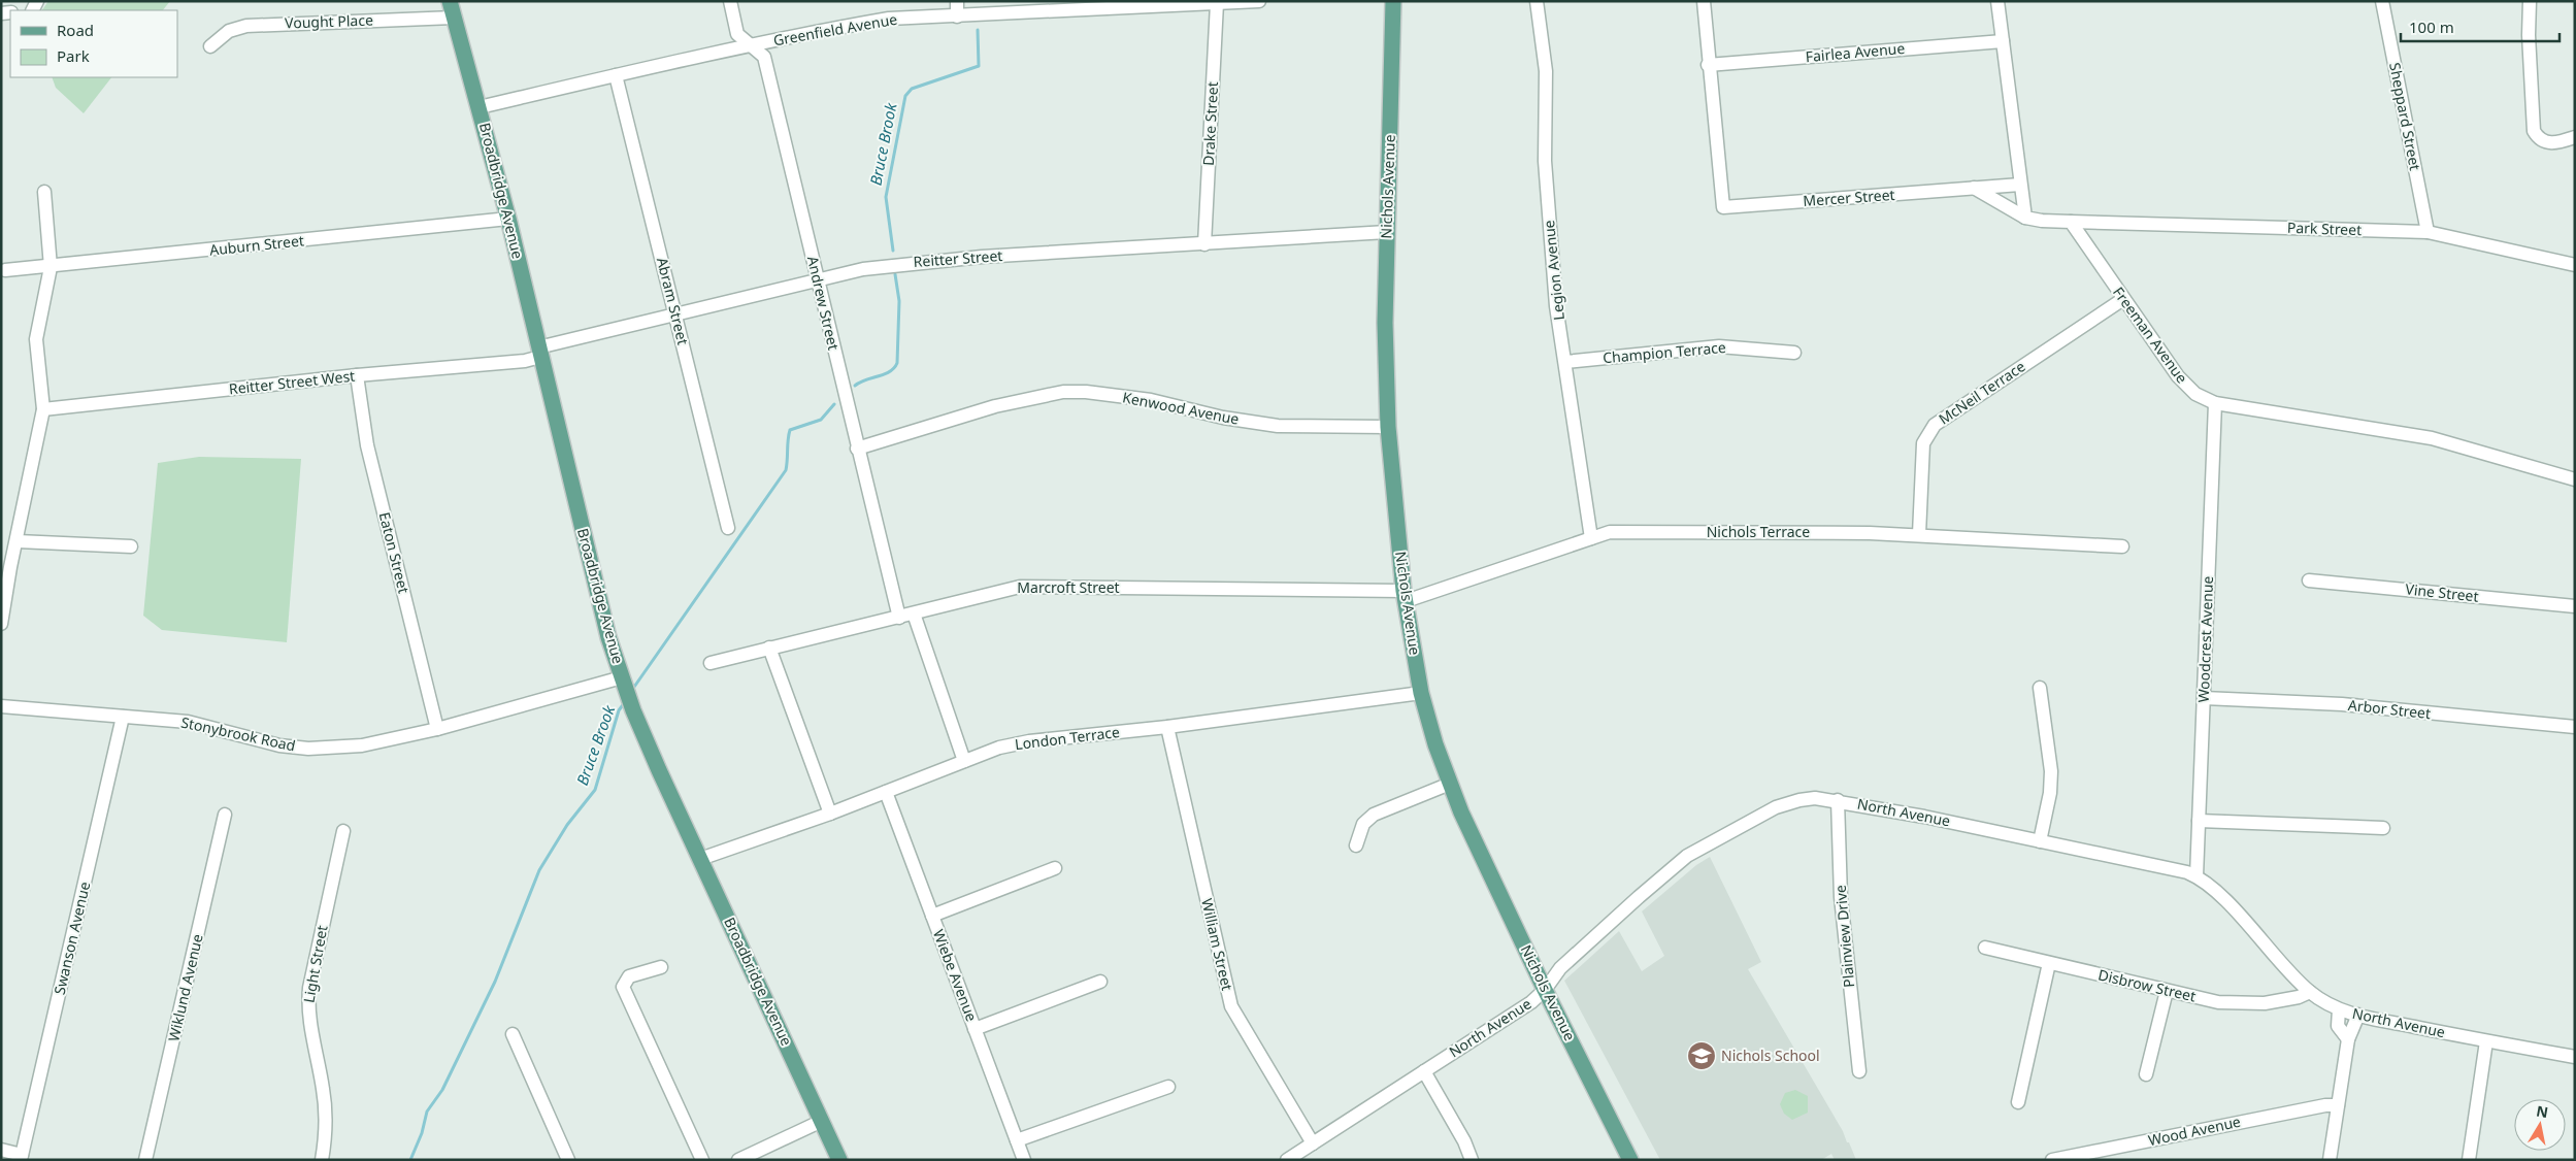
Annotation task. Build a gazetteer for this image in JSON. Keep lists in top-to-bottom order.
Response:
{
  "streets": {
    "main road": ["Nichols Avenue", "Broadbridge Avenue"],
    "street": [
      "Vought Place",
      "Greenfield Avenue",
      "Fairlea Avenue",
      "Sheppard Street",
      "Drake Street",
      "Mercer Street",
      "Park Street",
      "Auburn Street",
      "Reitter Street",
      "Legion Avenue",
      "Abram Street",
      "Andrew Street",
      "Freeman Avenue",
      "Champion Terrace",
      "Reitter Street West",
      "McNeil Terrace",
      "Kenwood Avenue",
      "Nichols Terrace",
      "Eaton Street",
      "Marcroft Street",
      "Vine Street",
      "Woodcrest Avenue",
      "Arbor Street",
      "Stonybrook Road",
      "London Terrace",
      "North Avenue",
      "Plainview Drive",
      "Swanson Avenue",
      "William Street",
      "Light Street",
      "Wiebe Avenue",
      "Disbrow Street",
      "Wiklund Avenue",
      "Wood Avenue"
    ]
  },
  "crossings": [
    ["Vought Place", "Broadbridge Avenue"],
    ["Greenfield Avenue", "Drake Street"],
    ["Greenfield Avenue", "Broadbridge Avenue"],
    ["Greenfield Avenue", "Abram Street"],
    ["Greenfield Avenue", "Andrew Street"],
    ["Fairlea Avenue", "Mercer Street"],
    ["Sheppard Street", "Park Street"],
    ["Drake Street", "Reitter Street"],
    ["Nichols Avenue", "Reitter Street"],
    ["Nichols Avenue", "Kenwood Avenue"],
    ["Nichols Avenue", "Nichols Terrace"],
    ["Nichols Avenue", "Marcroft Street"],
    ["Nichols Avenue", "London Terrace"],
    ["Nichols Avenue", "North Avenue"],
    ["Broadbridge Avenue", "Auburn Street"],
    ["Broadbridge Avenue", "Reitter Street"],
    ["Broadbridge Avenue", "Reitter Street West"],
    ["Broadbridge Avenue", "Stonybrook Road"],
    ["Broadbridge Avenue", "London Terrace"],
    ["Park Street", "Freeman Avenue"],
    ["Reitter Street", "Abram Street"],
    ["Reitter Street", "Andrew Street"],
    ["Reitter Street", "Reitter Street West"],
    ["Legion Avenue", "Champion Terrace"],
    ["Legion Avenue", "Nichols Terrace"],
    ["Andrew Street", "Kenwood Avenue"],
    ["Andrew Street", "Marcroft Street"],
    ["Freeman Avenue", "McNeil Terrace"],
    ["Freeman Avenue", "Woodcrest Avenue"],
    ["Reitter Street West", "Eaton Street"],
    ["McNeil Terrace", "Nichols Terrace"],
    ["Nichols Terrace", "Marcroft Street"],
    ["Eaton Street", "Stonybrook Road"],
    ["Woodcrest Avenue", "Arbor Street"],
    ["Woodcrest Avenue", "North Avenue"],
    ["Stonybrook Road", "Swanson Avenue"],
    ["London Terrace", "William Street"],
    ["London Terrace", "Wiebe Avenue"],
    ["North Avenue", "Plainview Drive"],
    ["North Avenue", "William Street"],
    ["North Avenue", "Disbrow Street"]
  ],
  "water": ["Bruce Brook"],
  "places": {
    "school or university": ["Nichols School"]
  },
  "legend": ["Road", "Park"],
  "scale_bar": "100 m",
  "north": "top"
}
